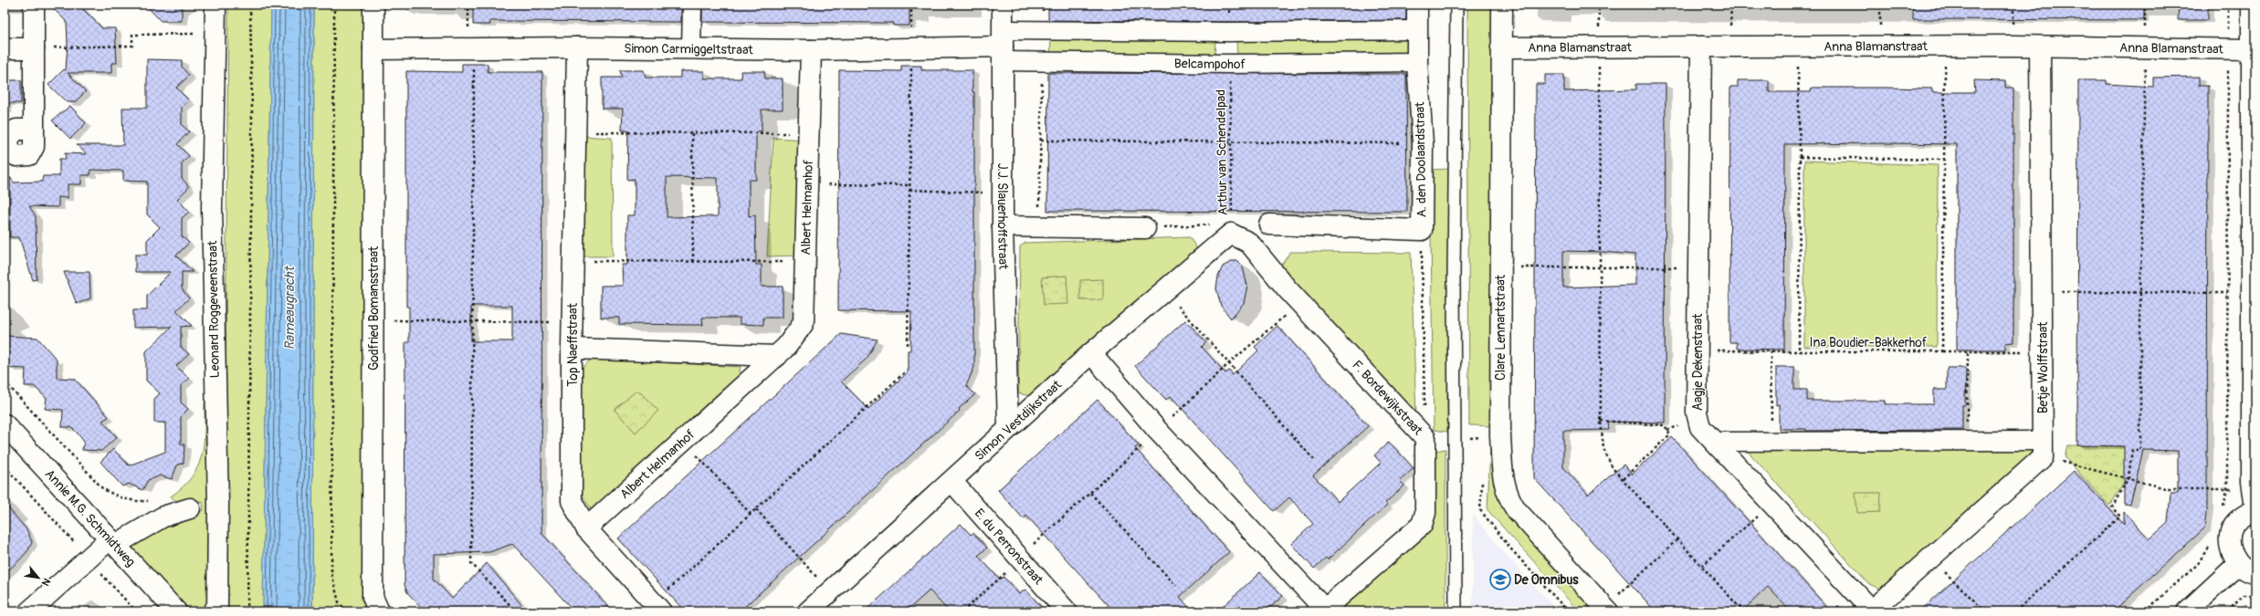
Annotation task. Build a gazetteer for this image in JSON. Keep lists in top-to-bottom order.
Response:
{
  "streets": {
    "street": [
      "Anna Blamanstraat",
      "Simon Carmiggeltstraat",
      "Belcampohof",
      "A. den Doolaardstraat",
      "Albert Helmanhof",
      "J.J. Slauerhoffstraat",
      "Godfried Bomansstraat",
      "Leonard Roggeveenstraat",
      "Clare Lennartstraat",
      "Top Naeffstraat",
      "Aagje Dekenstraat",
      "Betje Wolffstraat",
      "F. Bordewijkstraat",
      "Simon Vestdijkstraat",
      "Annie M.G. Schmidtweg",
      "E. du Perronstraat"
    ],
    "path": ["Arthur van Schendelpad", "Ina Boudier-Bakkerhof"]
  },
  "crossings": [
    ["Anna Blamanstraat", "Clare Lennartstraat"],
    ["Anna Blamanstraat", "Ina Boudier-Bakkerhof"],
    ["Anna Blamanstraat", "Aagje Dekenstraat"],
    ["Anna Blamanstraat", "Betje Wolffstraat"],
    ["Simon Carmiggeltstraat", "Belcampohof"],
    ["Simon Carmiggeltstraat", "Albert Helmanhof"],
    ["Simon Carmiggeltstraat", "J.J. Slauerhoffstraat"],
    ["Simon Carmiggeltstraat", "Godfried Bomansstraat"],
    ["Simon Carmiggeltstraat", "Top Naeffstraat"],
    ["Belcampohof", "Arthur van Schendelpad"],
    ["Belcampohof", "A. den Doolaardstraat"],
    ["Belcampohof", "J.J. Slauerhoffstraat"],
    ["Arthur van Schendelpad", "F. Bordewijkstraat"],
    ["Arthur van Schendelpad", "Simon Vestdijkstraat"],
    ["Albert Helmanhof", "Top Naeffstraat"],
    ["J.J. Slauerhoffstraat", "Simon Vestdijkstraat"],
    ["F. Bordewijkstraat", "Simon Vestdijkstraat"],
    ["Simon Vestdijkstraat", "E. du Perronstraat"]
  ],
  "water": ["Rameaugracht"],
  "places": {
    "school or university": ["De Omnibus"]
  },
  "north": "bottom right"
}
